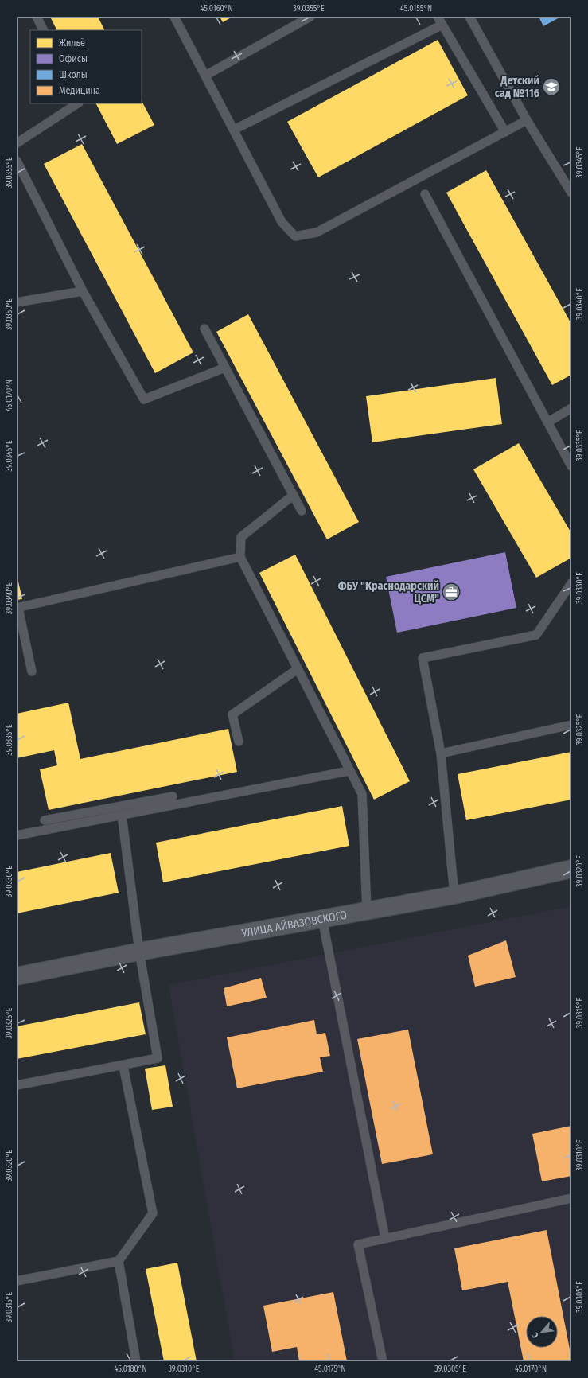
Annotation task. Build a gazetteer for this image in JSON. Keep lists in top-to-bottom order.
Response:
{
  "streets": {
    "street": ["УЛИЦА АЙВАЗОВСКОГО"]
  },
  "places": {
    "school or university": ["Детский сад №116"],
    "office": ["ФБУ \"Краснодарский ЦСМ\""]
  },
  "legend": [
    "Жильё",
    "Офисы",
    "Школы",
    "Медицина"
  ],
  "north": "bottom left",
  "coordinates": [
    "45.0160°N",
    "39.0355°E",
    "45.0155°N",
    "39.0345°E",
    "39.0340°E",
    "39.0350°E",
    "45.0170°N",
    "39.0335°E",
    "39.0330°E",
    "39.0325°E",
    "39.0320°E",
    "39.0315°E",
    "39.0310°E",
    "39.0305°E",
    "45.0180°N",
    "45.0175°N"
  ]
}
